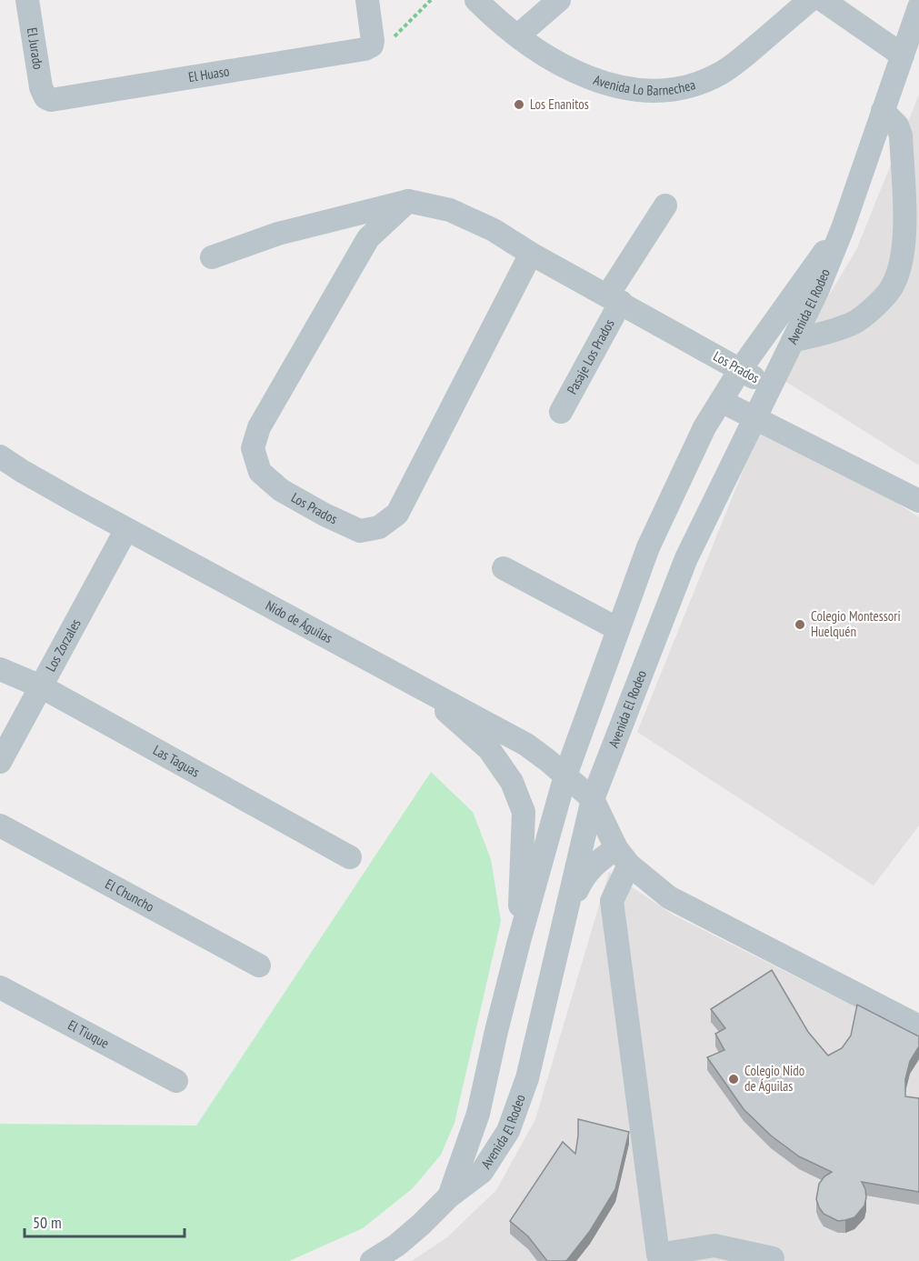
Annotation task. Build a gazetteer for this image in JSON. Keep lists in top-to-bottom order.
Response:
{
  "streets": {
    "street": [
      "El Jurado",
      "El Huaso",
      "Avenida Lo Barnechea",
      "Avenida El Rodeo",
      "Pasaje Los Prados",
      "Los Prados",
      "Nido de Águilas",
      "Los Zorzales",
      "Las Taguas",
      "El Chuncho",
      "El Tiuque"
    ]
  },
  "crossings": [
    ["El Jurado", "El Huaso"],
    ["Avenida El Rodeo", "Los Prados"],
    ["Avenida El Rodeo", "Nido de Águilas"],
    ["Pasaje Los Prados", "Los Prados"],
    ["Nido de Águilas", "Los Zorzales"],
    ["Los Zorzales", "Las Taguas"]
  ],
  "places": ["Los Enanitos", "Colegio Montessori Huelquén", "Colegio Nido de Águilas"],
  "scale_bar": "50 m"
}
